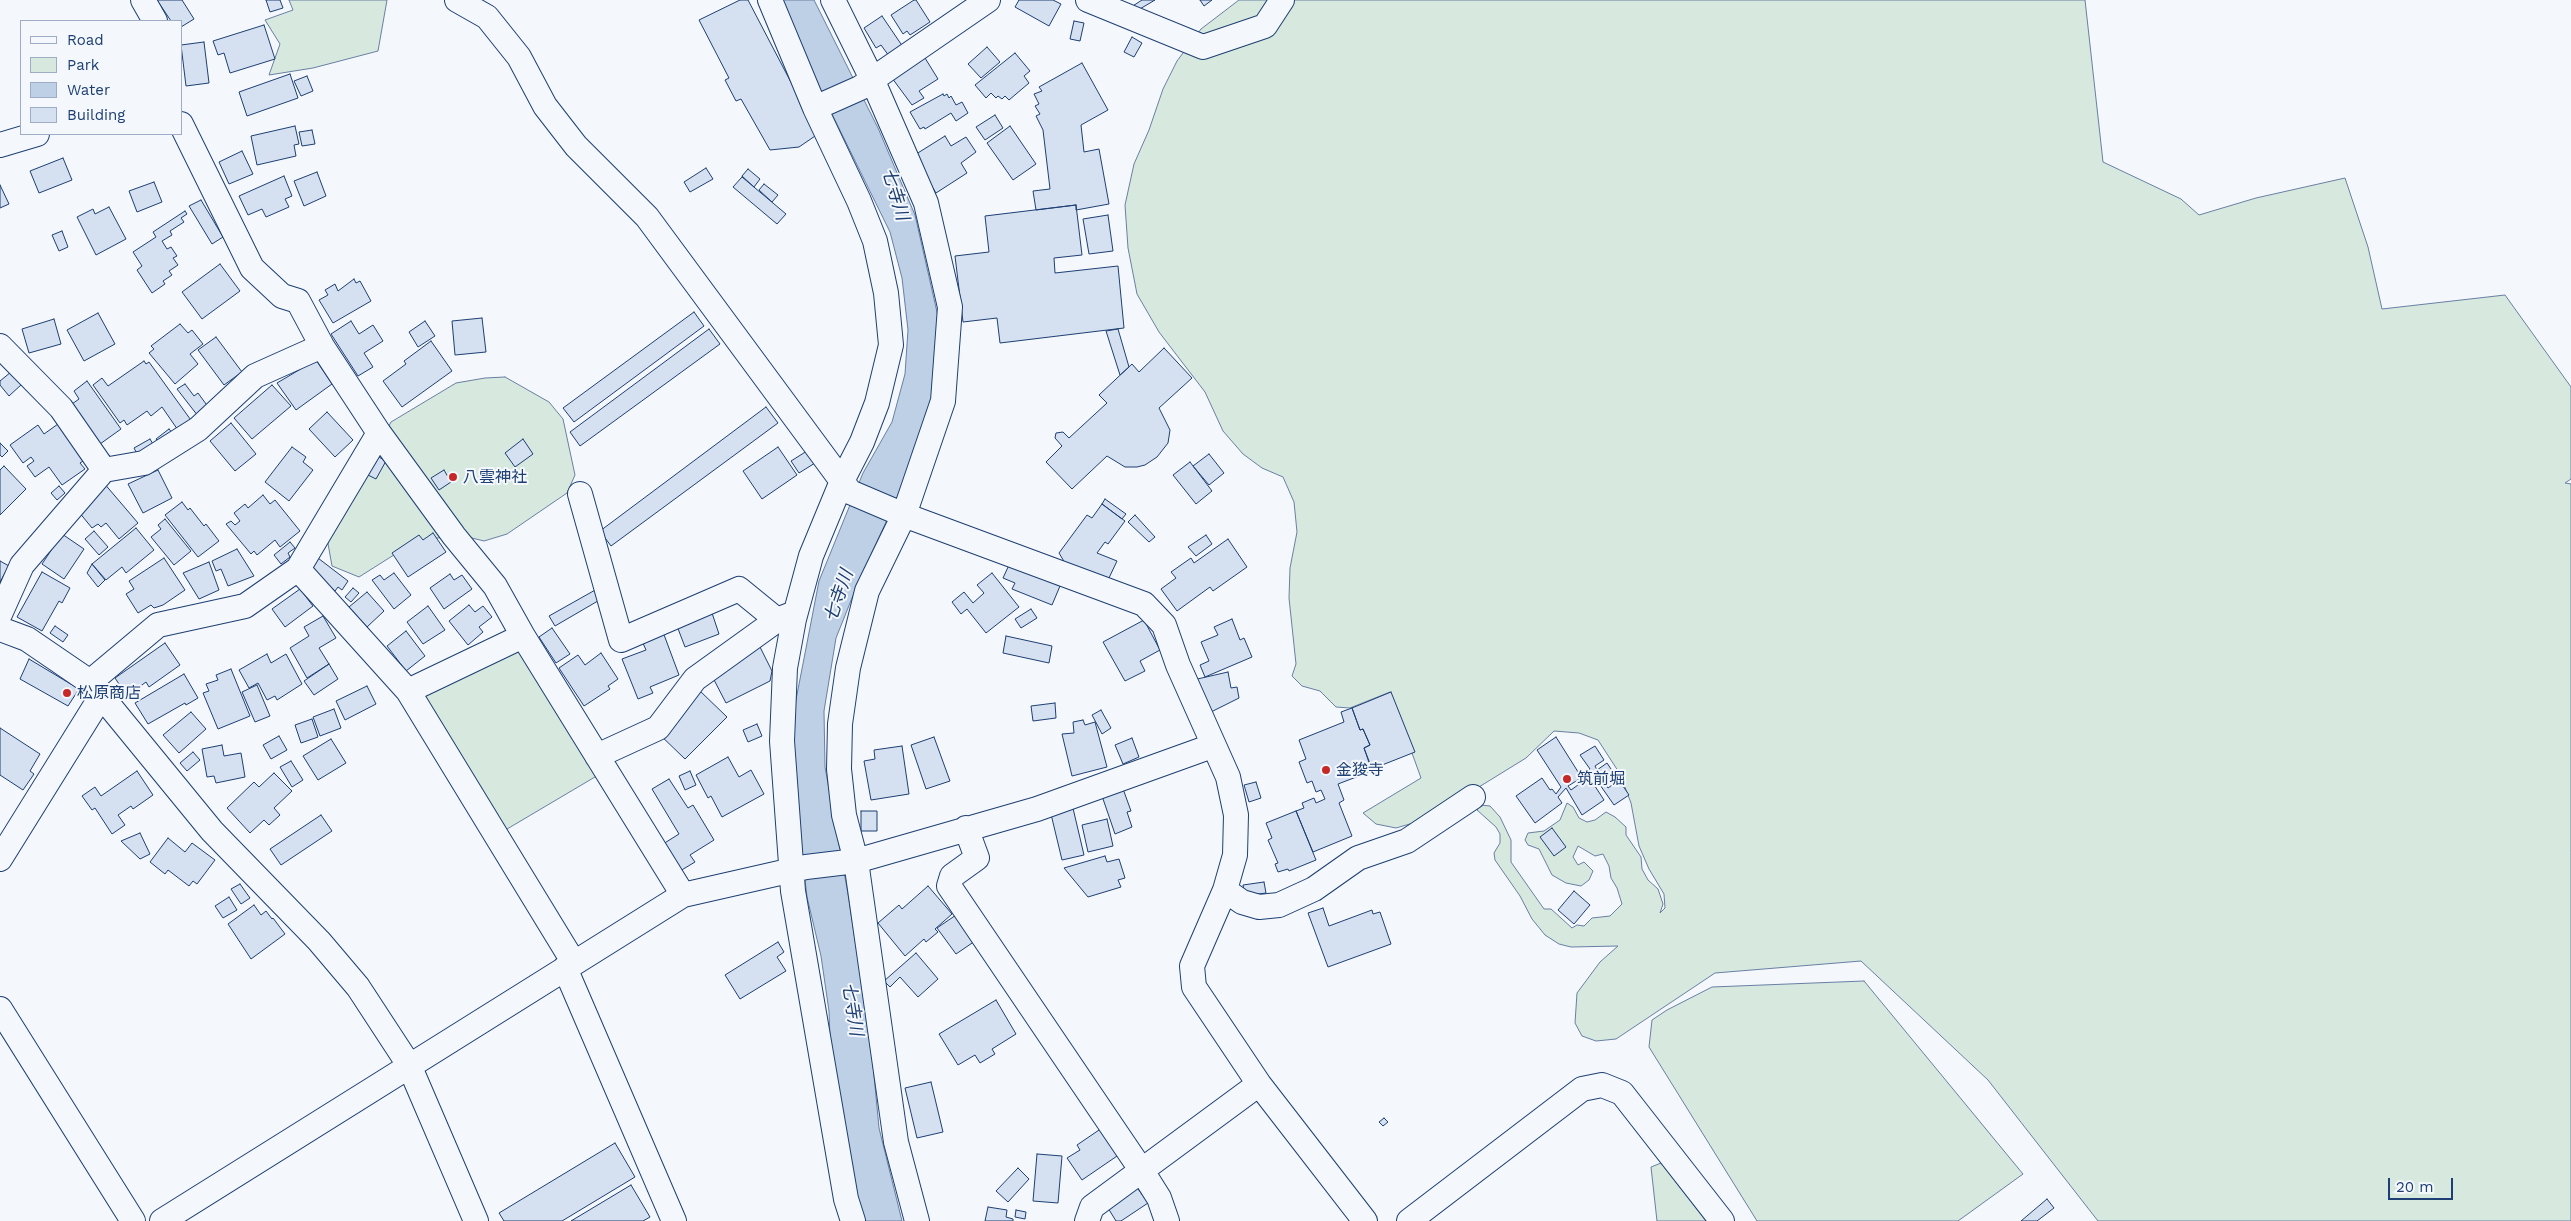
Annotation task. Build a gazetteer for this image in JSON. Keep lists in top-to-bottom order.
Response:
{
  "water": ["七寺川"],
  "places": [
    "八雲神社",
    "松原商店",
    "金狻寺",
    "筑前堀"
  ],
  "legend": [
    "Road",
    "Park",
    "Water",
    "Building"
  ],
  "scale_bar": "20 m"
}
